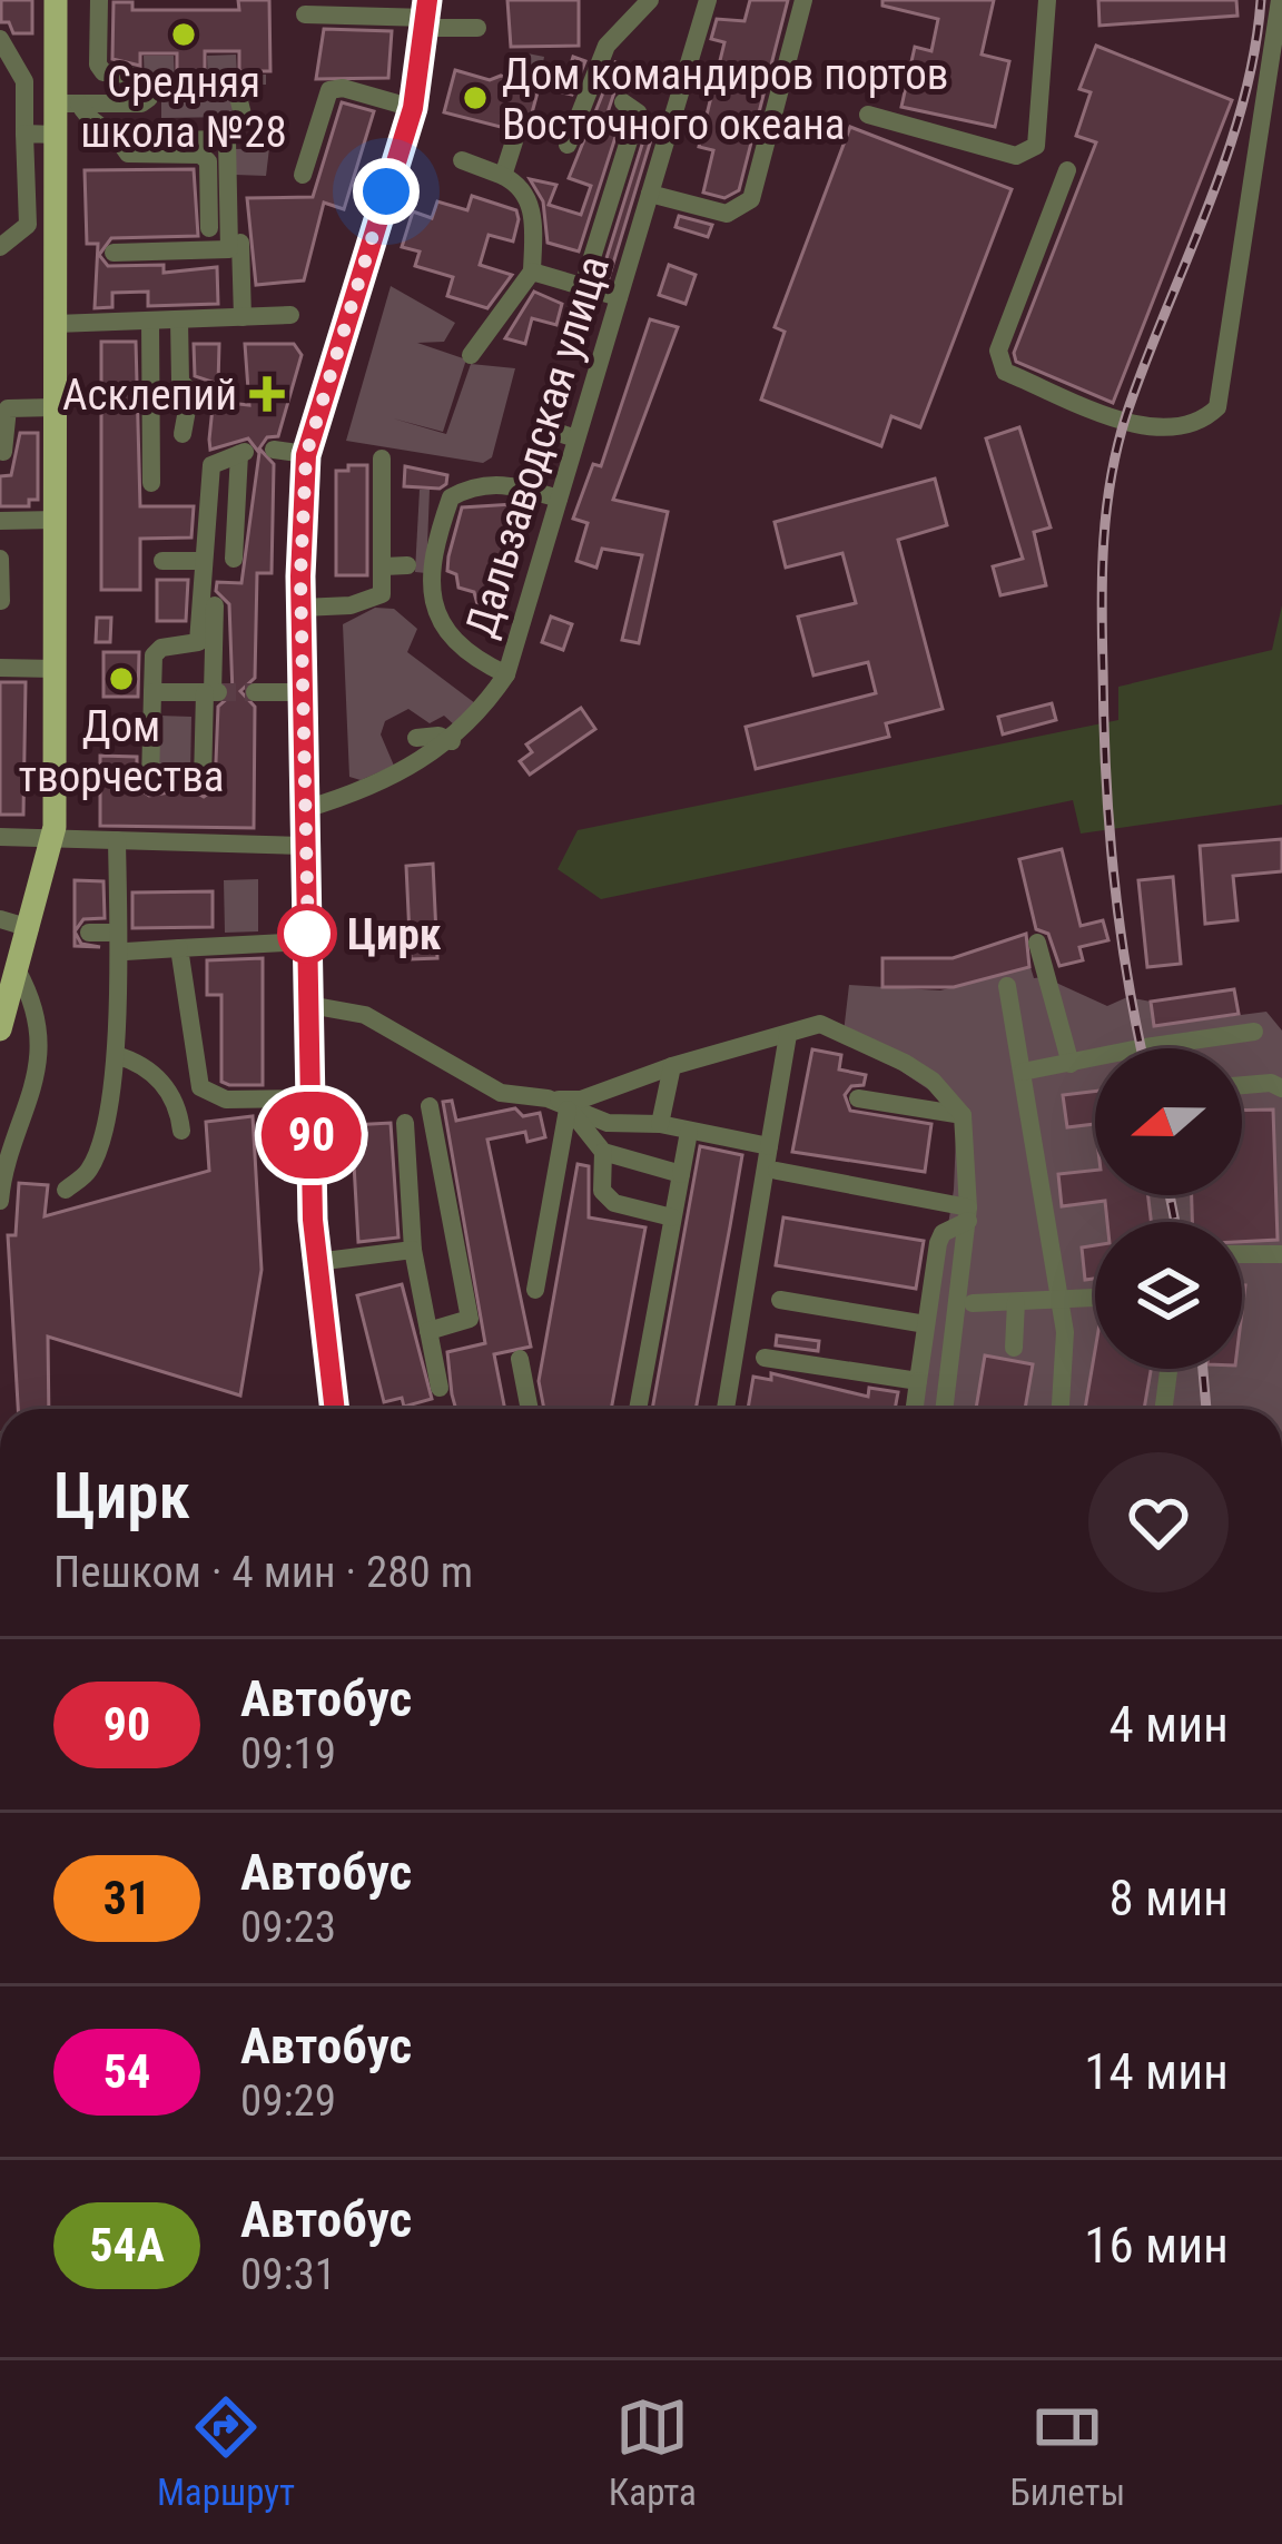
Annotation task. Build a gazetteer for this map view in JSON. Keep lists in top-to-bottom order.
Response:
{
  "streets": {
    "street": ["Дальзаводская улица"]
  },
  "places": {
    "other": [
      "Средняя школа №28",
      "Дом командиров портов Восточного океана",
      "Дом творчества",
      "Цирк"
    ],
    "health": ["Асклепий"]
  },
  "lines": ["bus line 90"],
  "north": "left",
  "page": {
    "on_map": "90",
    "heading": ["Цирк", "Пешком · 4 мин · 280 m"],
    "list": [
      {
        "mark": "90",
        "name": "Автобус",
        "note": "09:19",
        "value": "4 мин"
      },
      {
        "mark": "31",
        "name": "Автобус",
        "note": "09:23",
        "value": "8 мин"
      },
      {
        "mark": "54",
        "name": "Автобус",
        "note": "09:29",
        "value": "14 мин"
      },
      {
        "mark": "54А",
        "name": "Автобус",
        "note": "09:31",
        "value": "16 мин"
      }
    ],
    "tabs": ["Маршрут", "Карта", "Билеты"]
  }
}
